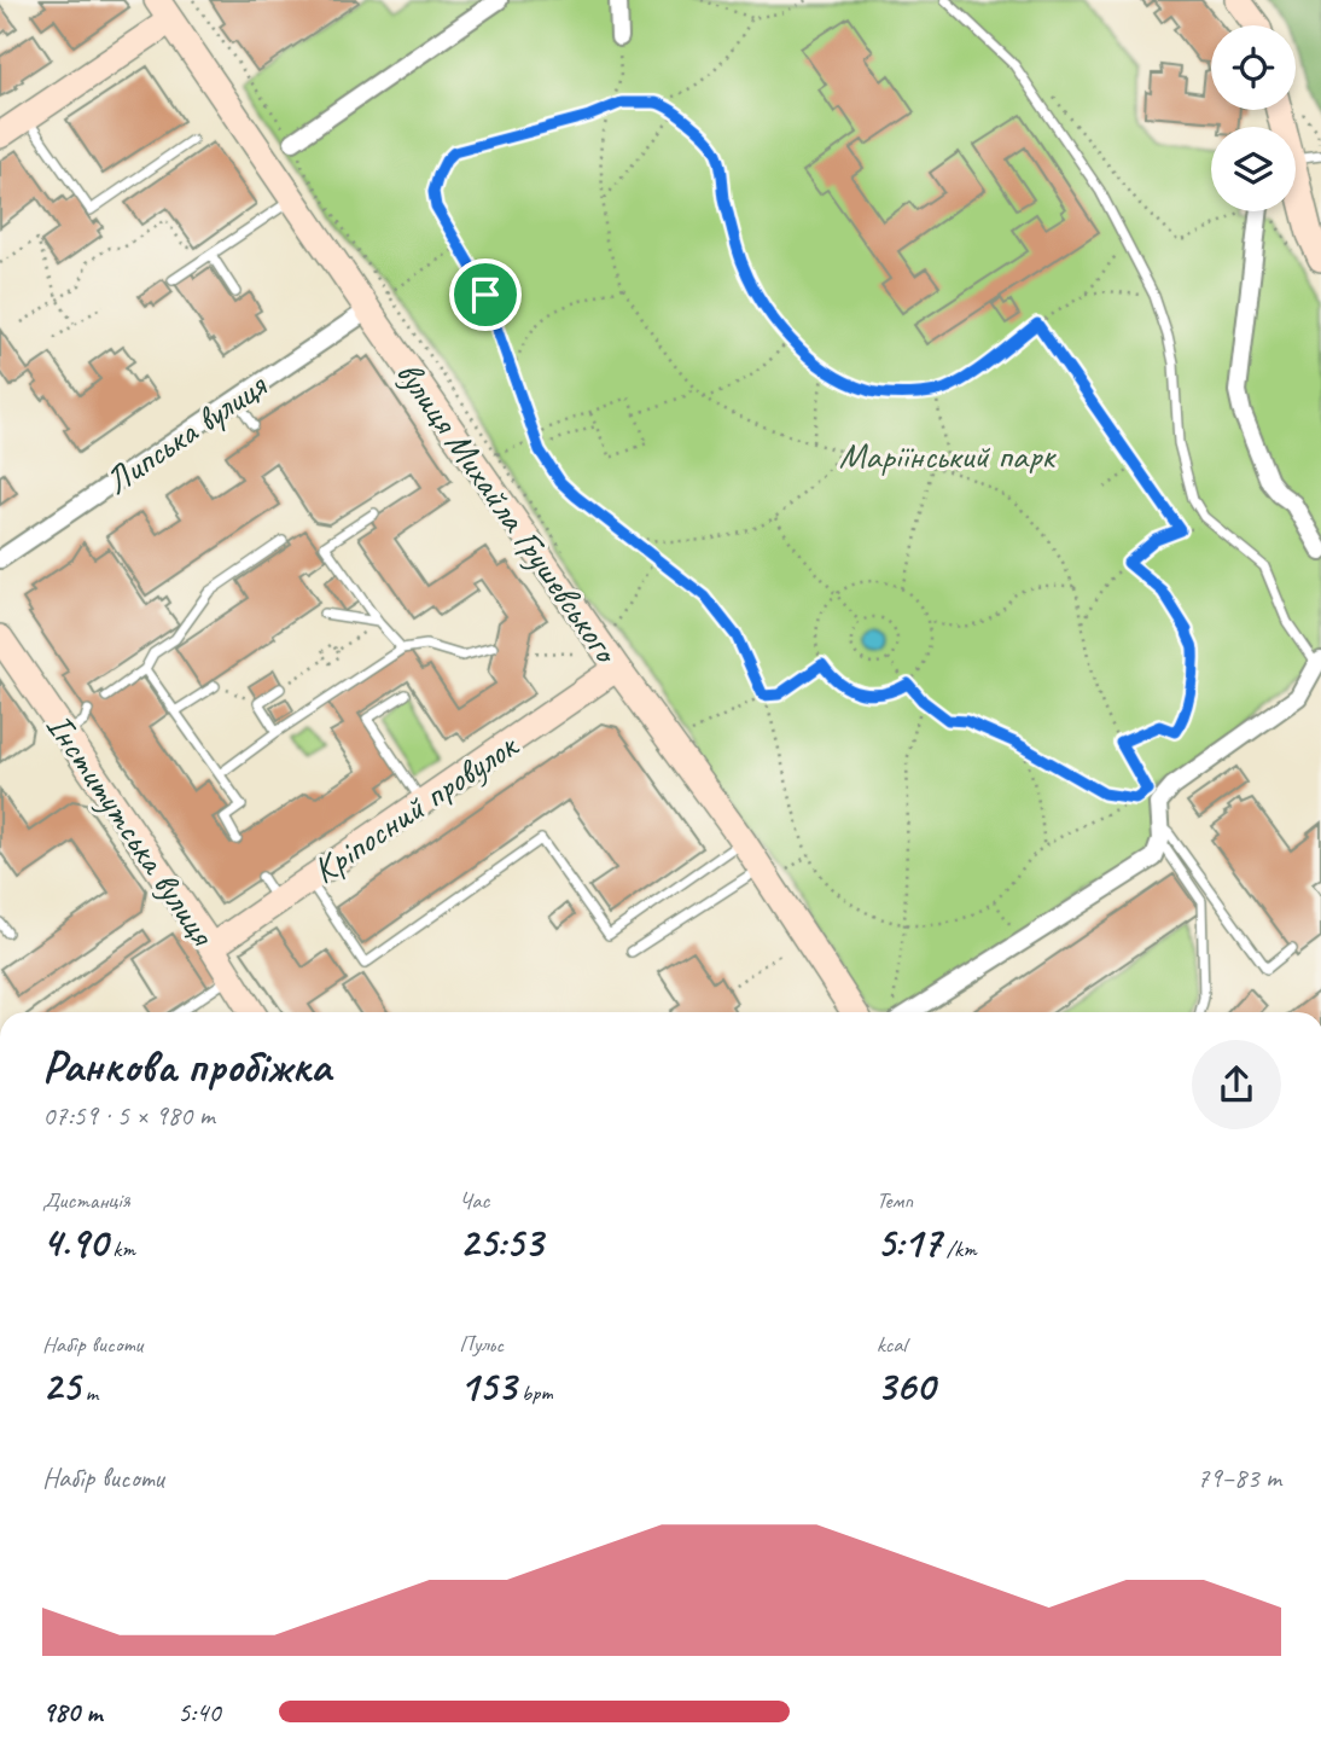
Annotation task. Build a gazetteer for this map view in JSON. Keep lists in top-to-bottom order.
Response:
{
  "streets": {
    "main road": ["вулиця Михайла Грушевського", "Кріпосний провулок", "Інститутська вулиця"],
    "street": ["Липська вулиця"]
  },
  "crossings": [
    ["Липська вулиця", "вулиця Михайла Грушевського"],
    ["вулиця Михайла Грушевського", "Кріпосний провулок"],
    ["Кріпосний провулок", "Інститутська вулиця"]
  ],
  "parks": ["Маріїнський парк"],
  "page": {
    "heading": ["Ранкова пробіжка", "07:59 · 5 × 980 m"],
    "stats": [
      ["Дистанція", "4.90 km"],
      ["Час", "25:53"],
      ["Темп", "5:17 /km"],
      ["Набір висоти", "25 m"],
      ["Пульс", "153 bpm"],
      ["kcal", "360"]
    ],
    "chart": ["Набір висоти", "79–83 m"],
    "list": [
      {
        "name": "980 m",
        "note": "5:40"
      }
    ]
  }
}
